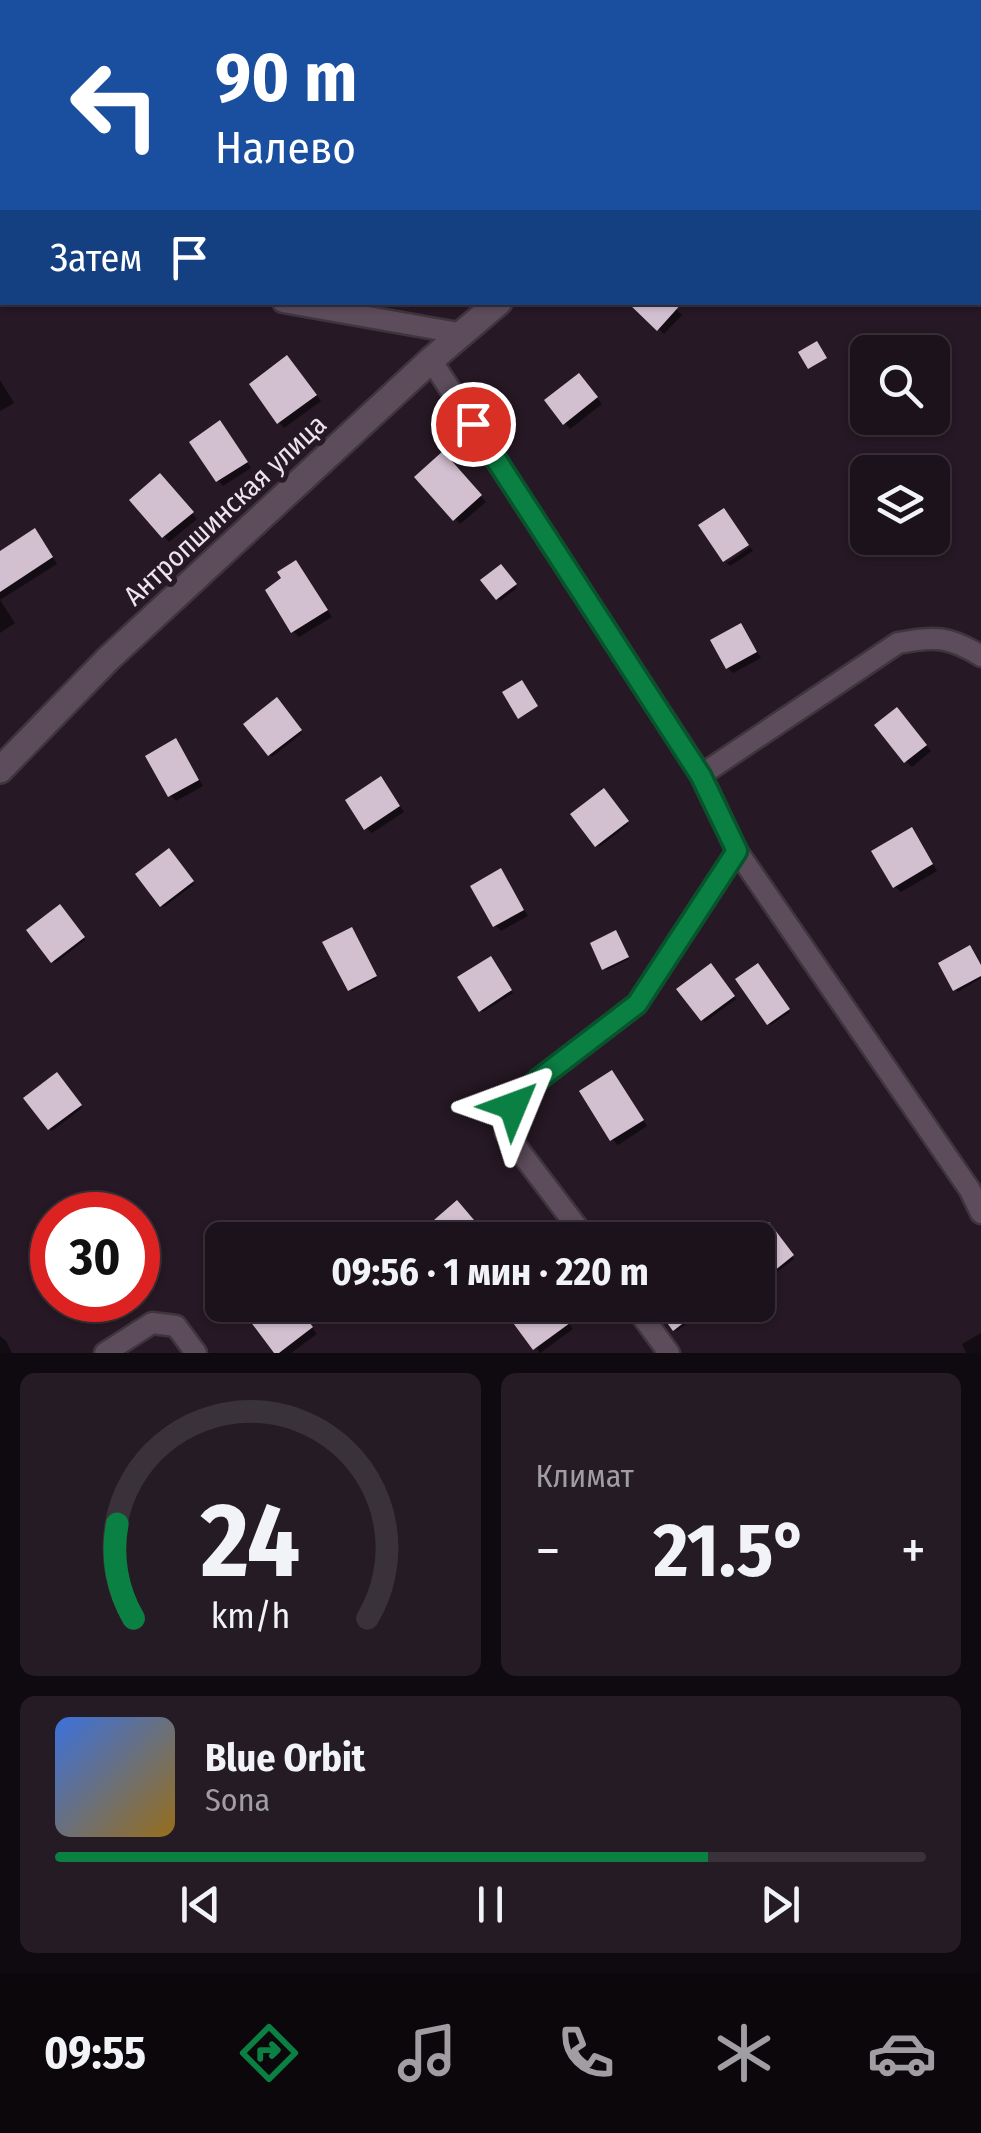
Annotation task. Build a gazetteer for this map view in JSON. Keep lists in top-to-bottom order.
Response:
{
  "streets": {
    "street": ["Антропшинская улица"]
  },
  "page": {
    "turn": ["90 m", "Налево"],
    "then": "Затем",
    "limit": "30",
    "trip": "09:56 · 1 мин · 220 m",
    "tile": "Климат",
    "heat": ["−", "21.5°", "+"],
    "song": ["Blue Orbit", "Sona"],
    "tabs": "09:55",
    "gauge": ["24", "km/h"]
  }
}
